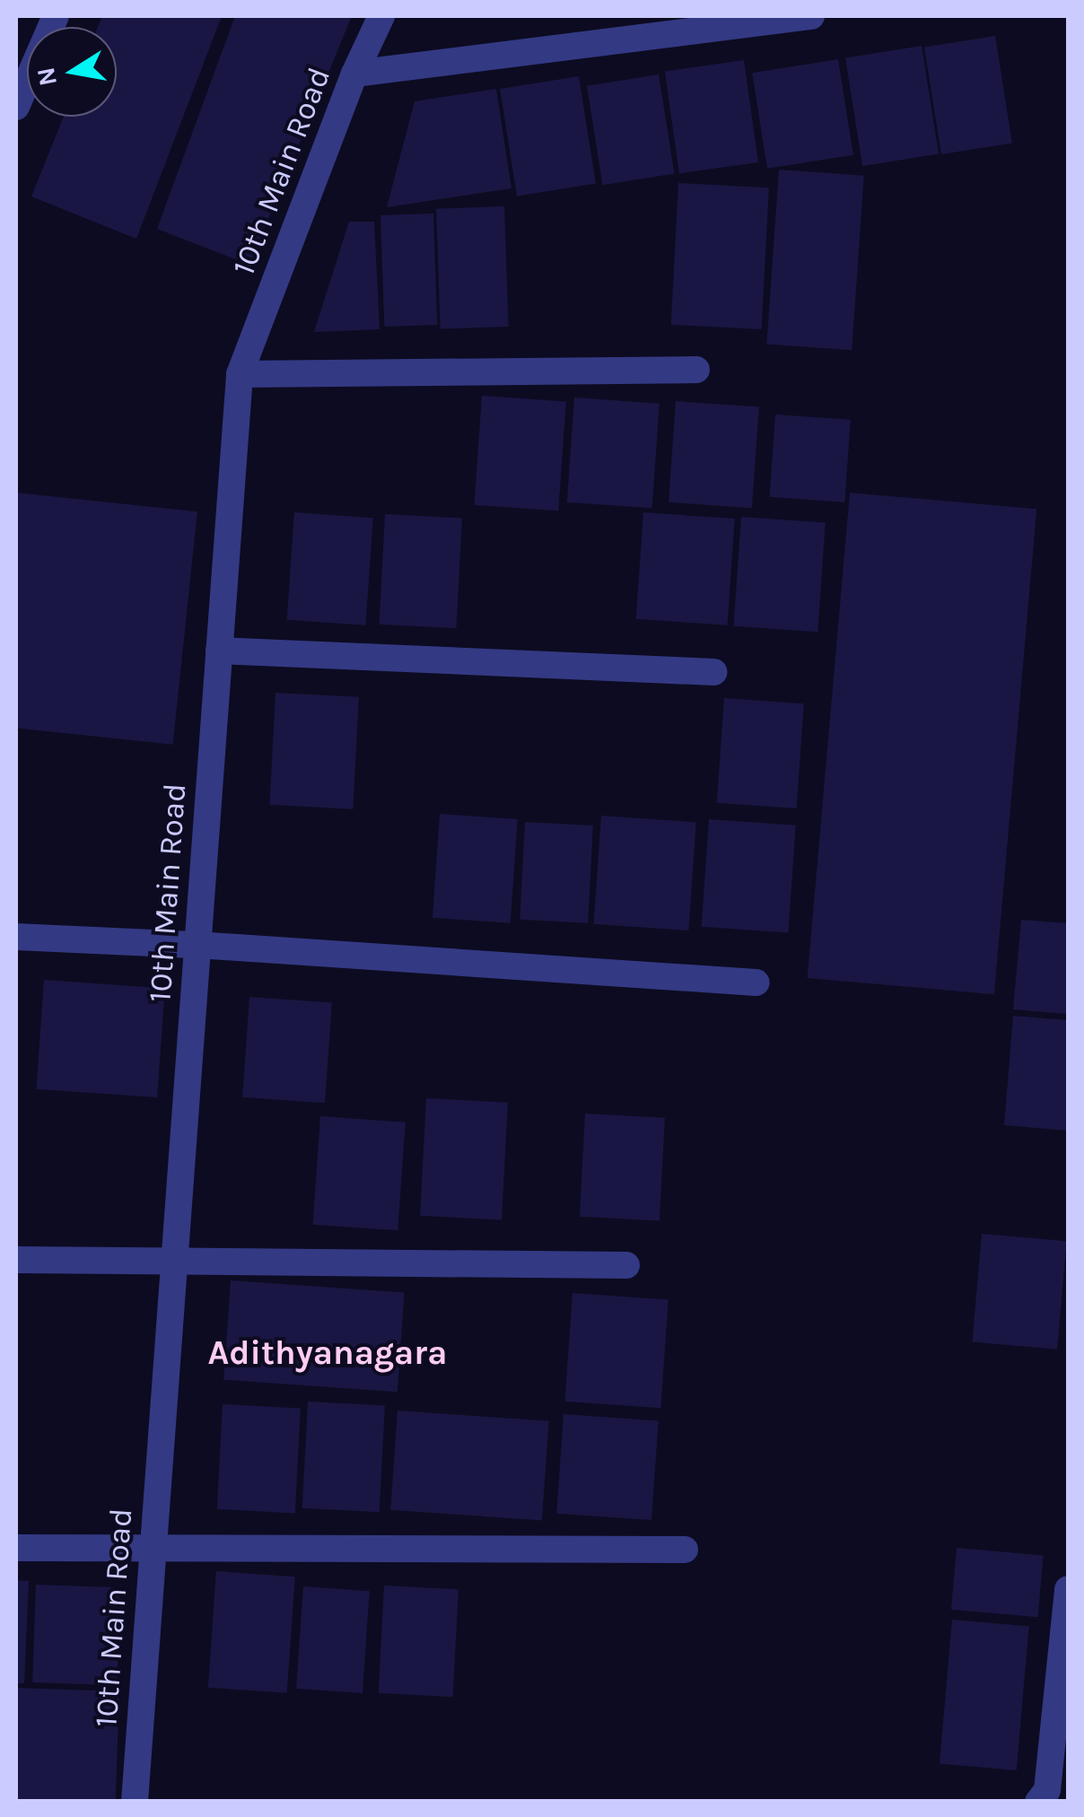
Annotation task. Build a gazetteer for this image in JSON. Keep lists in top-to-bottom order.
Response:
{
  "streets": {
    "street": ["10th Main Road"]
  },
  "districts": ["Adithyanagara"],
  "north": "left"
}
